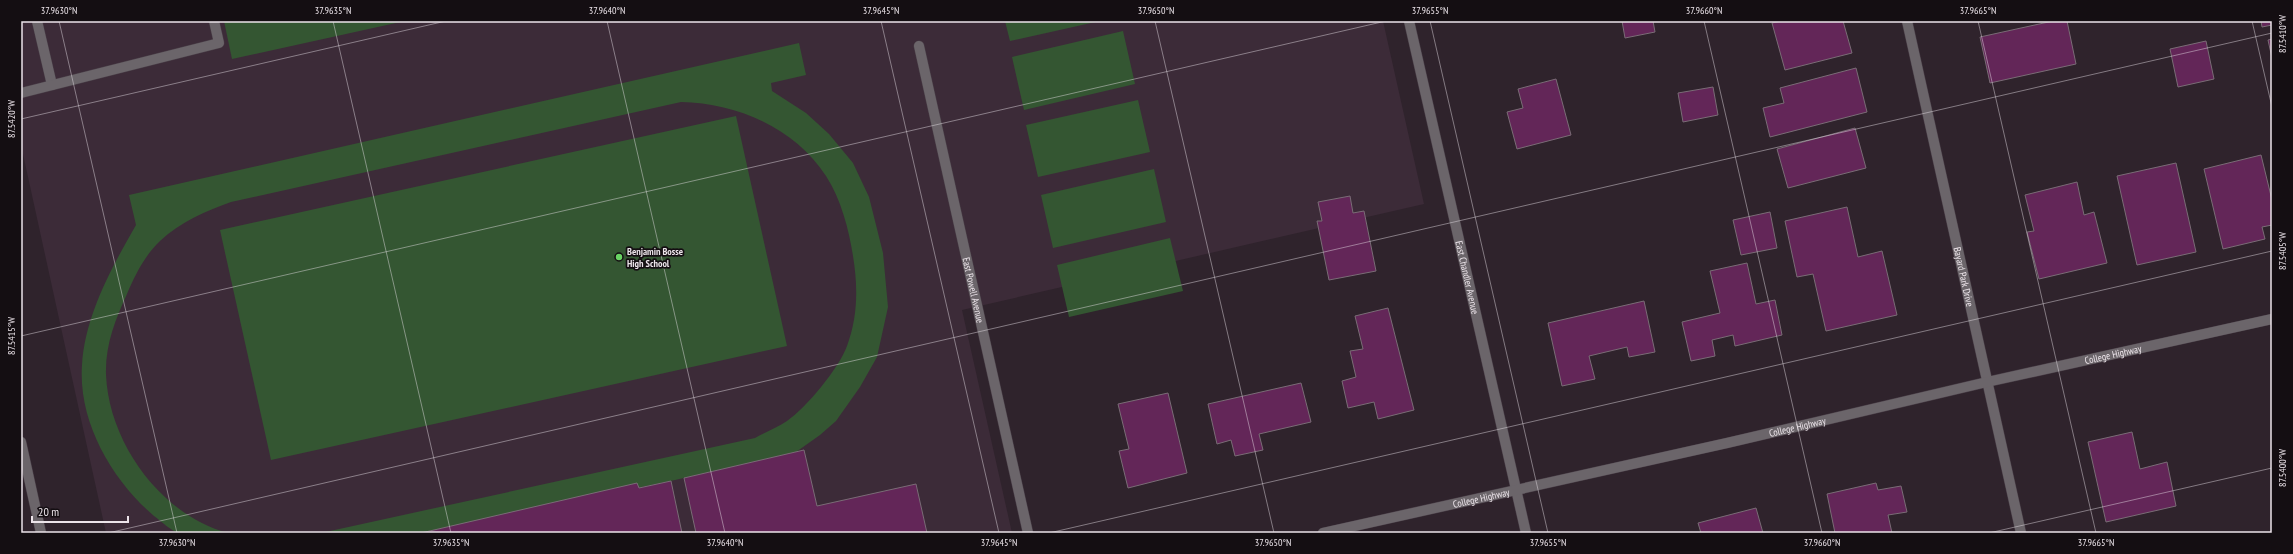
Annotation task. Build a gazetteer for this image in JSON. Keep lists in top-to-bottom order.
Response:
{
  "streets": {
    "street": [
      "East Chandler Avenue",
      "Bayard Park Drive",
      "East Powell Avenue",
      "College Highway"
    ]
  },
  "crossings": [
    ["East Chandler Avenue", "College Highway"],
    ["Bayard Park Drive", "College Highway"]
  ],
  "places": ["Benjamin Bosse High School"],
  "scale_bar": "20 m",
  "coordinates": [
    "37.9630°N",
    "37.9635°N",
    "37.9640°N",
    "37.9645°N",
    "37.9650°N",
    "37.9655°N",
    "37.9660°N",
    "37.9665°N",
    "87.5410°W",
    "87.5420°W",
    "87.5405°W",
    "87.5415°W",
    "87.5400°W"
  ]
}
